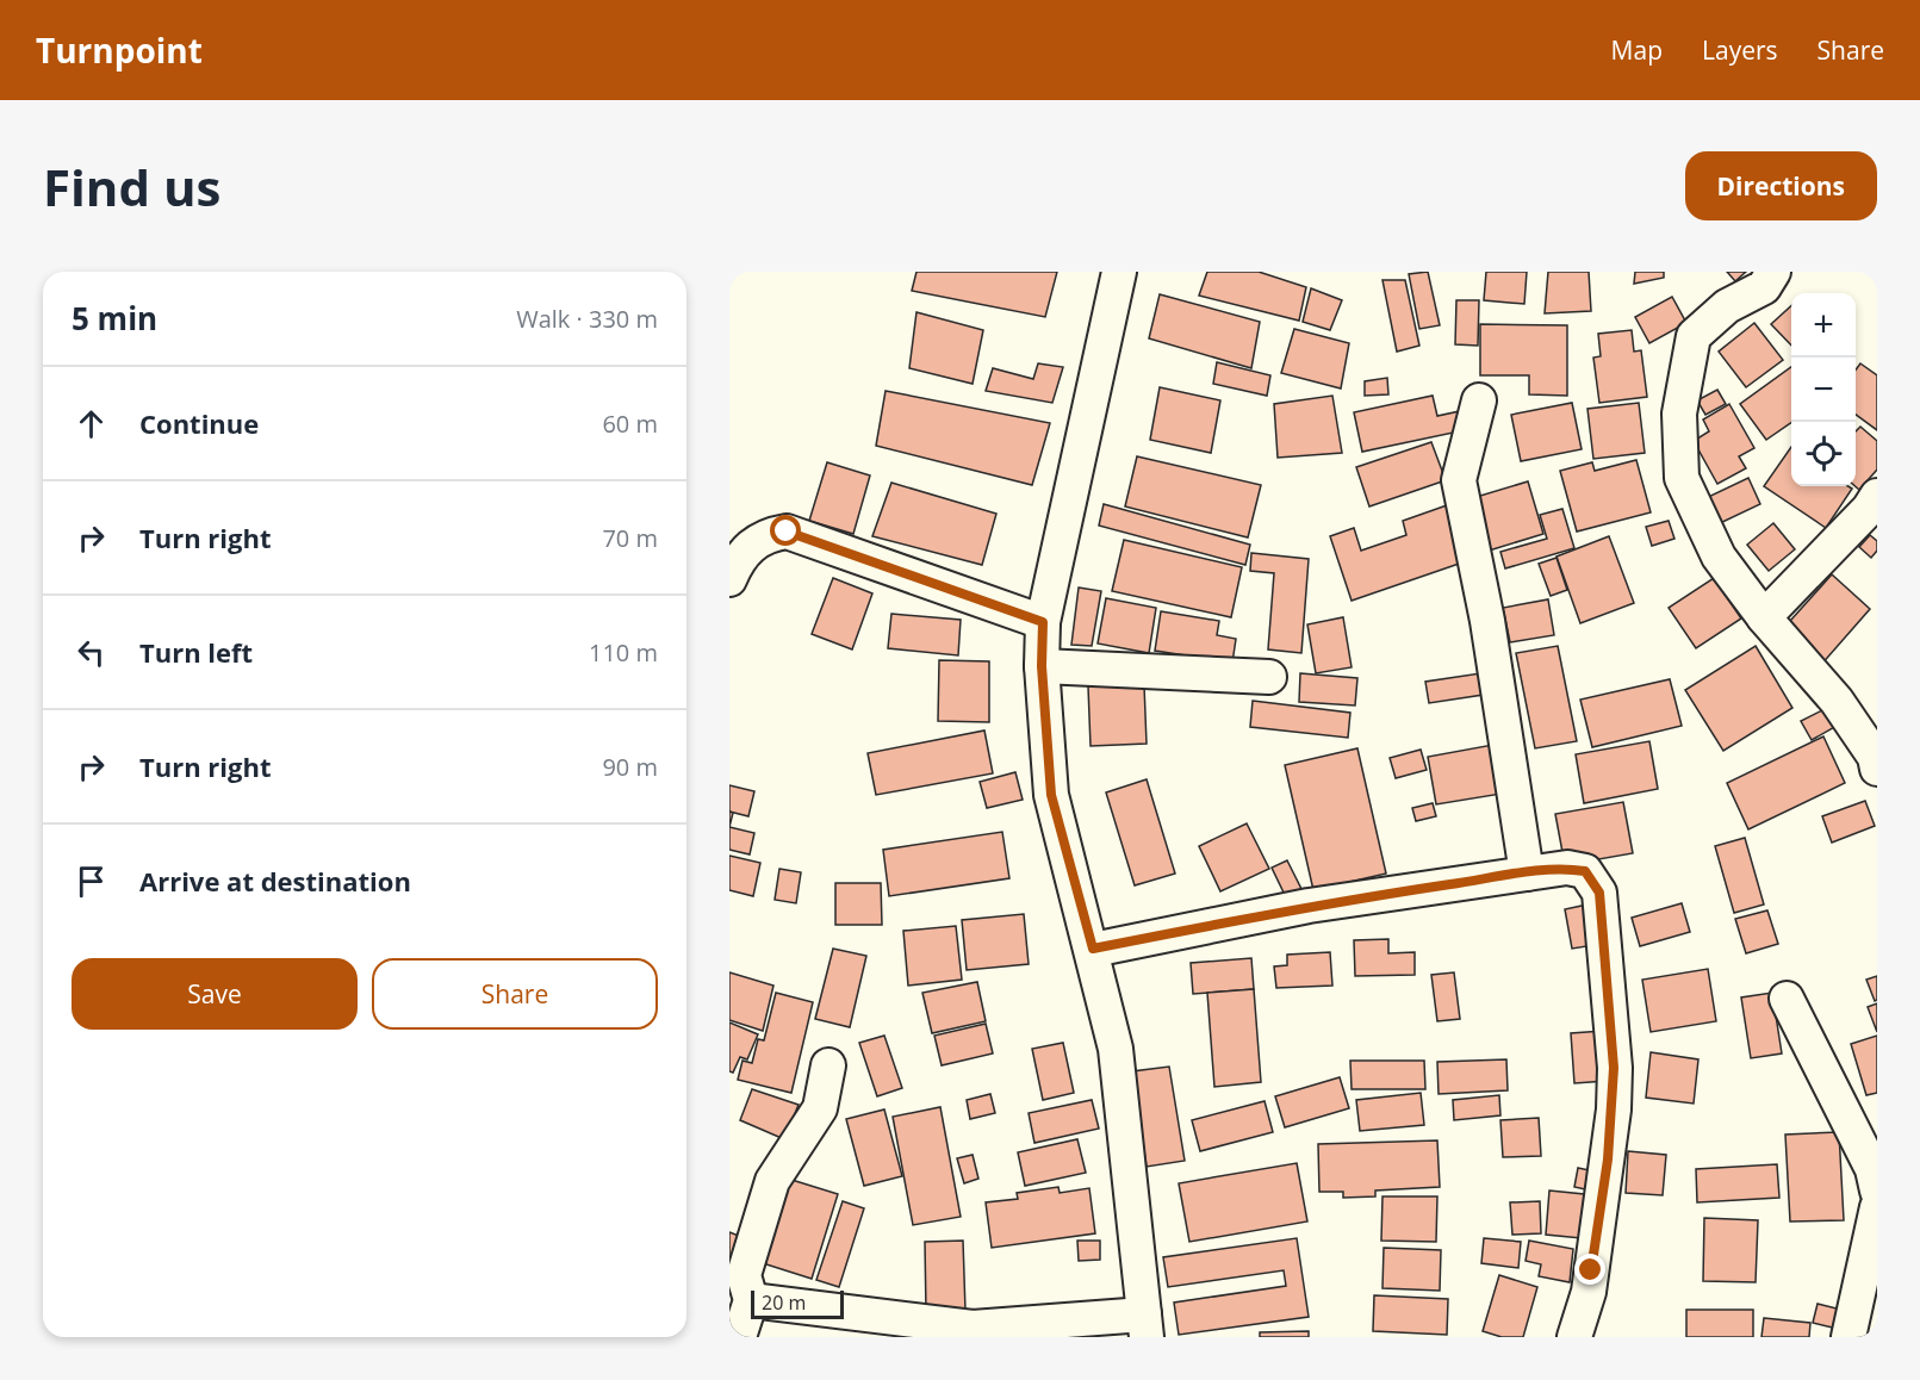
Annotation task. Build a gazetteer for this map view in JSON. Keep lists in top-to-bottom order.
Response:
{
  "scale_bar": "20 m",
  "page": {
    "header": "Turnpoint",
    "nav": ["Map", "Layers", "Share"],
    "buttons": [
      "Directions",
      ["Save", "Share"]
    ],
    "title": "Find us",
    "heading": ["5 min", "Walk · 330 m"],
    "map_buttons": ["+", "−"],
    "list": [
      ["Continue", "60 m"],
      ["Turn right", "70 m"],
      ["Turn left", "110 m"],
      ["Turn right", "90 m"],
      "Arrive at destination"
    ],
    "scale": "20 m"
  }
}
